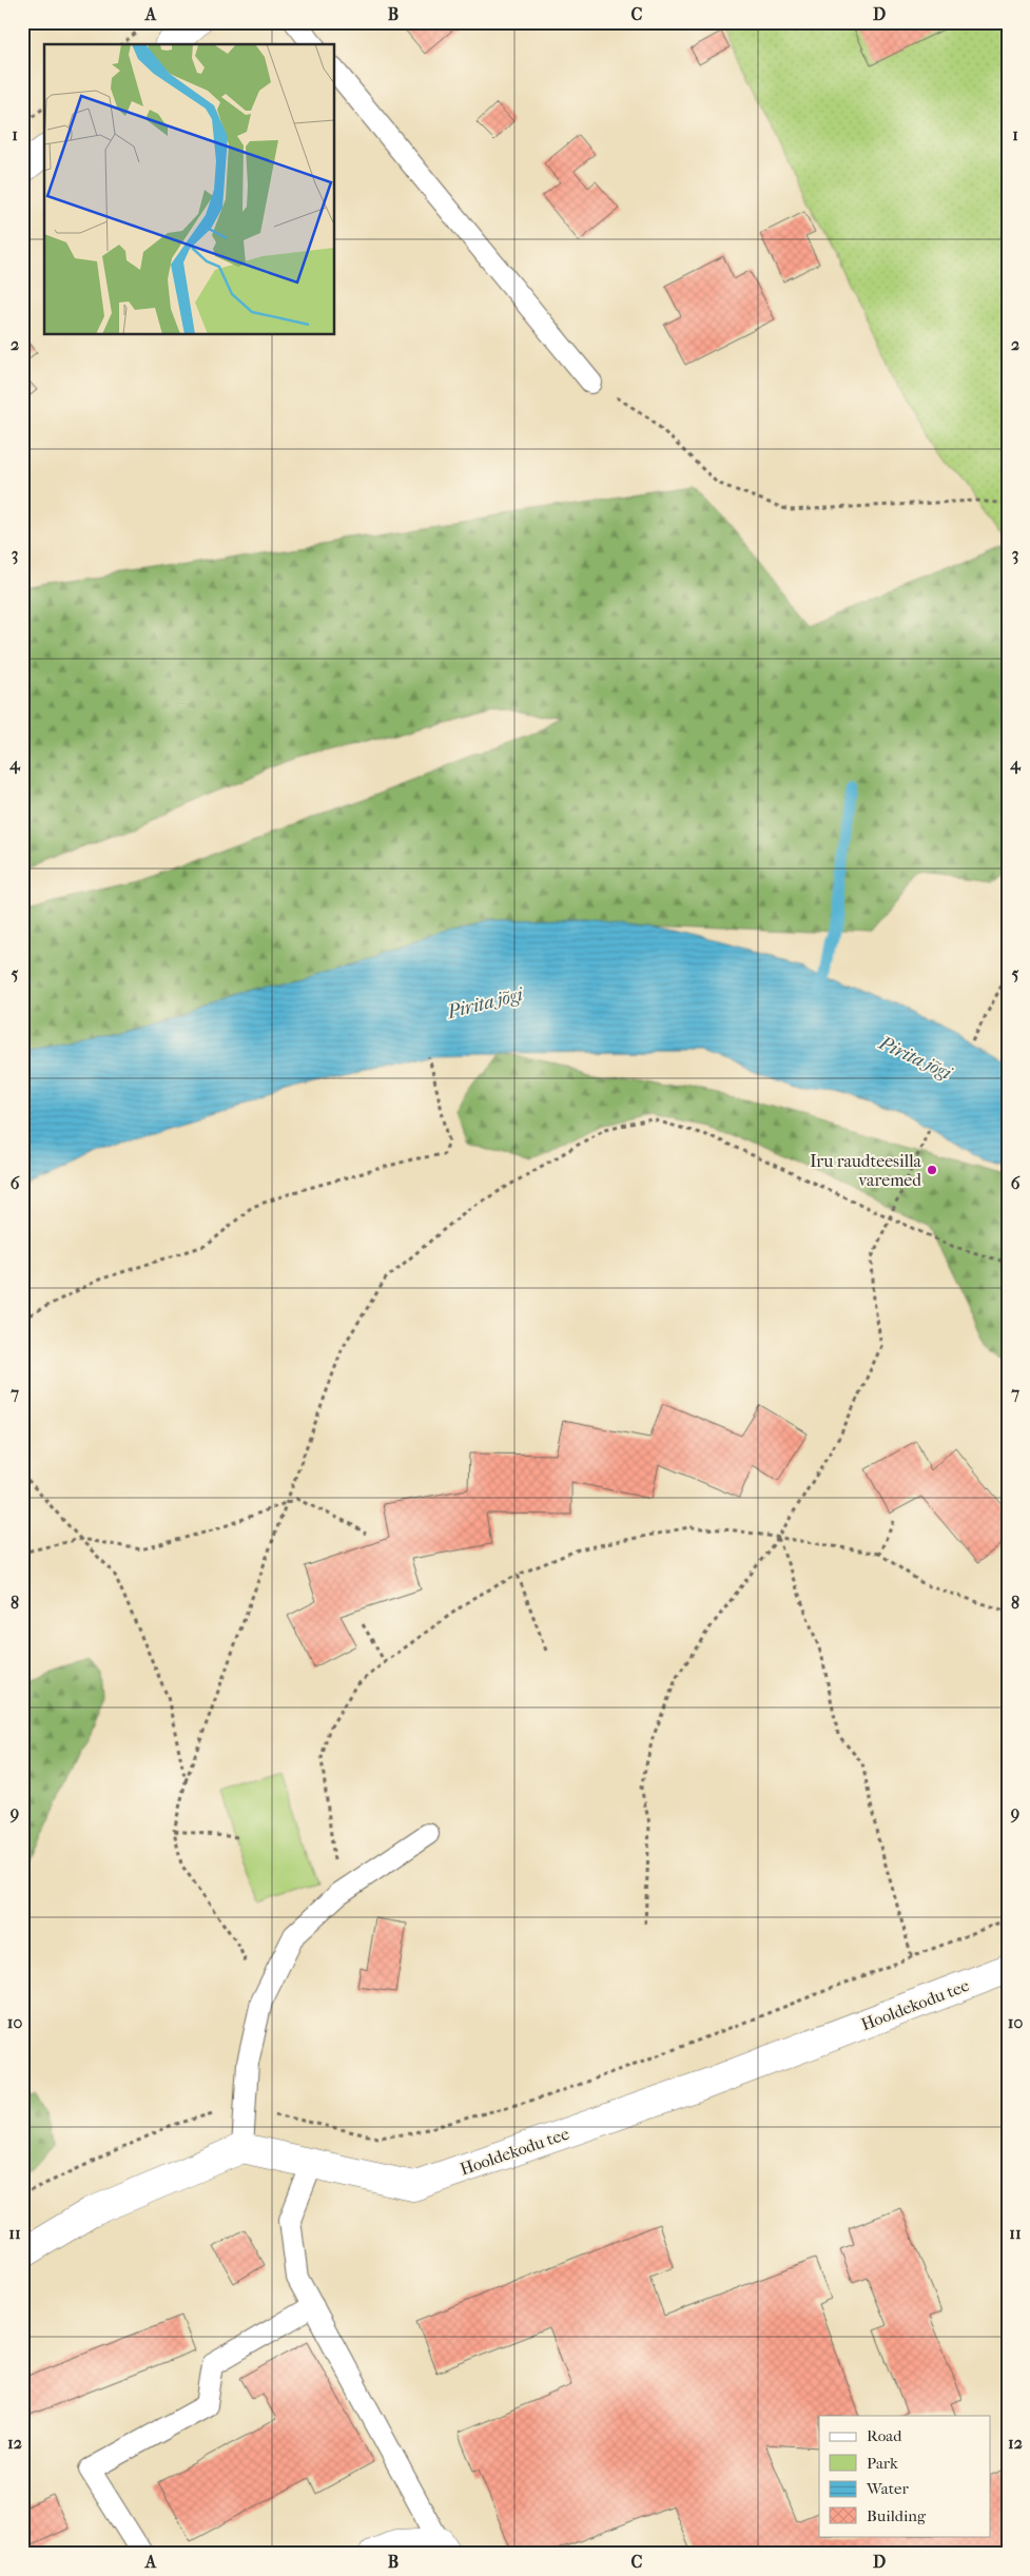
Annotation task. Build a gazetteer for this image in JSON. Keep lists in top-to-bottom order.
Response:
{
  "streets": {
    "street": ["Hooldekodu tee"]
  },
  "water": ["Pirita jõgi"],
  "places": ["Iru raudteesilla varemed"],
  "legend": [
    "Road",
    "Park",
    "Water",
    "Building"
  ],
  "grid": {
    "columns": [
      "A",
      "B",
      "C",
      "D"
    ],
    "rows": [
      "1",
      "2",
      "3",
      "4",
      "5",
      "6",
      "7",
      "8",
      "9",
      "10",
      "11",
      "12"
    ]
  }
}
